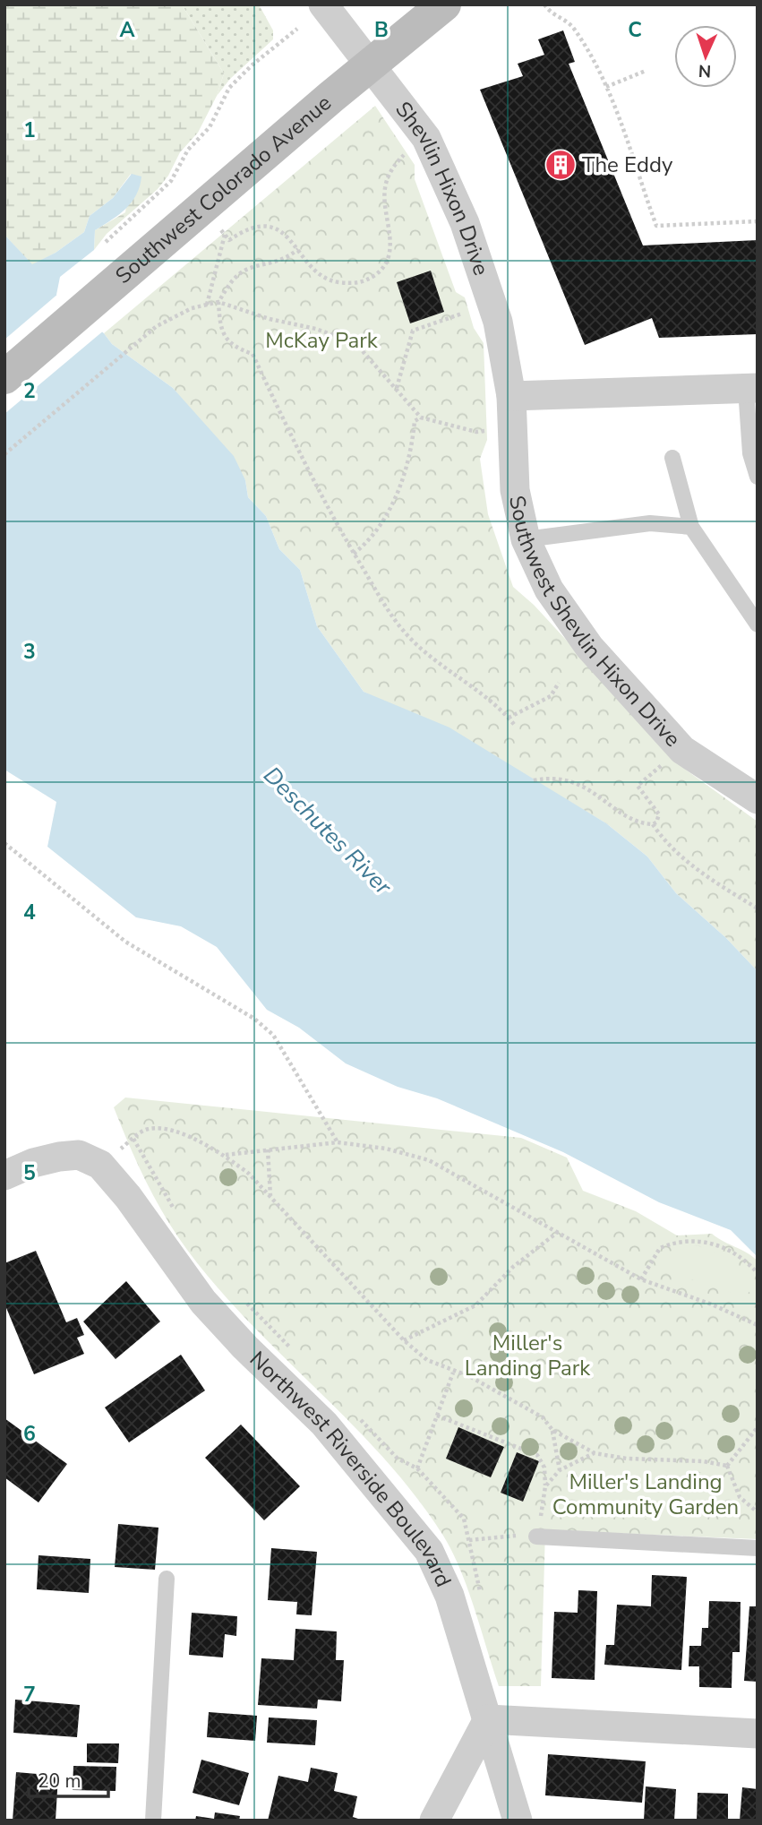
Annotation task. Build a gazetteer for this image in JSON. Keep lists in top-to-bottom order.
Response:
{
  "streets": {
    "main road": ["Southwest Colorado Avenue"],
    "street": ["Shevlin Hixon Drive", "Southwest Shevlin Hixon Drive", "Northwest Riverside Boulevard"]
  },
  "crossings": [
    ["Shevlin Hixon Drive", "Southwest Shevlin Hixon Drive"]
  ],
  "water": ["Deschutes River"],
  "parks": ["McKay Park", "Miller's Landing Park", "Miller's Landing Community Garden"],
  "places": {
    "building": ["The Eddy"]
  },
  "scale_bar": "20 m",
  "north": "bottom",
  "grid": {
    "columns": ["A", "B", "C"],
    "rows": [
      "1",
      "2",
      "3",
      "4",
      "5",
      "6",
      "7"
    ]
  }
}
